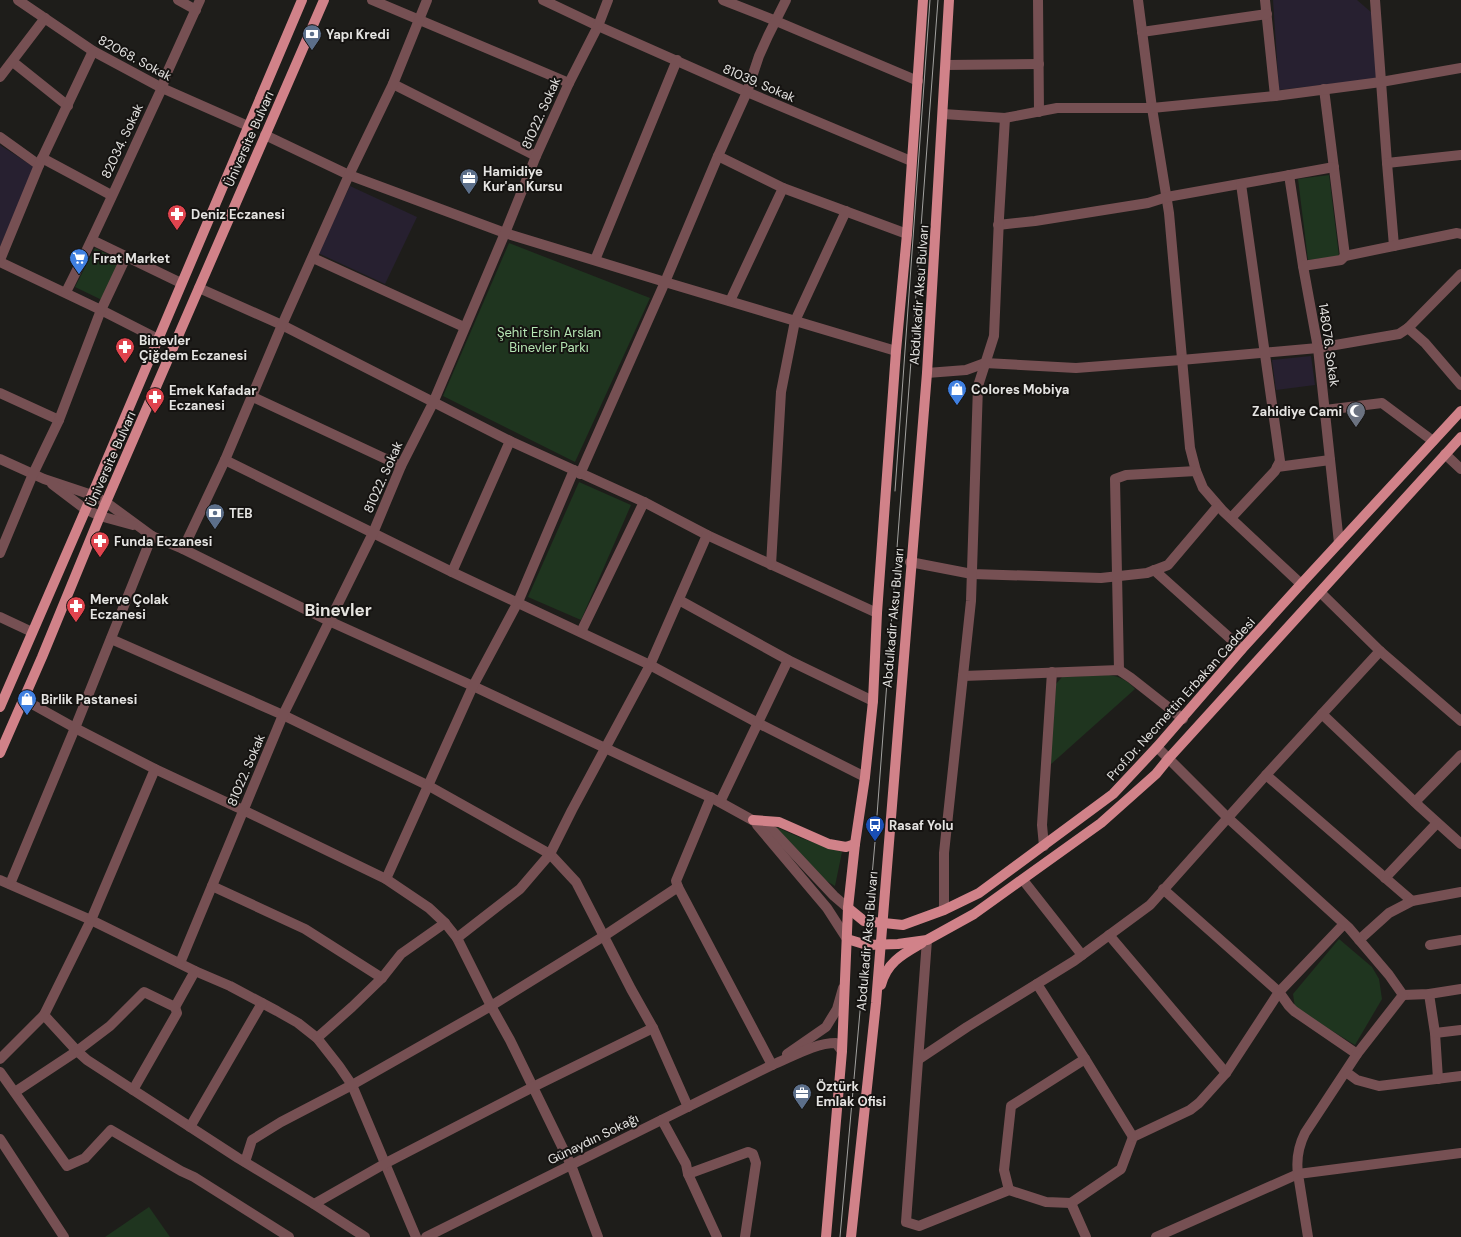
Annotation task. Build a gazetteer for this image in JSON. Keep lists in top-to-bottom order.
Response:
{
  "streets": {
    "main road": ["Üniversite Bulvarı", "Abdulkadir Aksu Bulvarı", "Prof.Dr. Necmettin Erbakan Caddesi"],
    "street": [
      "82068. Sokak",
      "81039. Sokak",
      "81022. Sokak",
      "82034. Sokak",
      "148076. Sokak",
      "Günaydın Sokağı"
    ]
  },
  "crossings": [
    ["82068. Sokak", "Üniversite Bulvarı"],
    ["82068. Sokak", "82034. Sokak"],
    ["81039. Sokak", "81022. Sokak"],
    ["Abdulkadir Aksu Bulvarı", "Prof.Dr. Necmettin Erbakan Caddesi"],
    ["148076. Sokak", "Prof.Dr. Necmettin Erbakan Caddesi"]
  ],
  "districts": ["Binevler"],
  "parks": ["Şehit Ersin Arslan Binevler Parkı"],
  "places": {
    "bank": ["Yapı Kredi", "TEB"],
    "office": ["Hamidiye Kur'an Kursu", "Öztürk Emlak Ofisi"],
    "pharmacy": [
      "Deniz Eczanesi",
      "Binevler Çiğdem Eczanesi",
      "Emek Kafadar Eczanesi",
      "Funda Eczanesi",
      "Merve Çolak Eczanesi"
    ],
    "supermarket": ["Fırat Market"],
    "shop": ["Colores Mobiya", "Birlik Pastanesi"],
    "mosque": ["Zahidiye Cami"],
    "bus stop": ["Rasaf Yolu"]
  }
}
